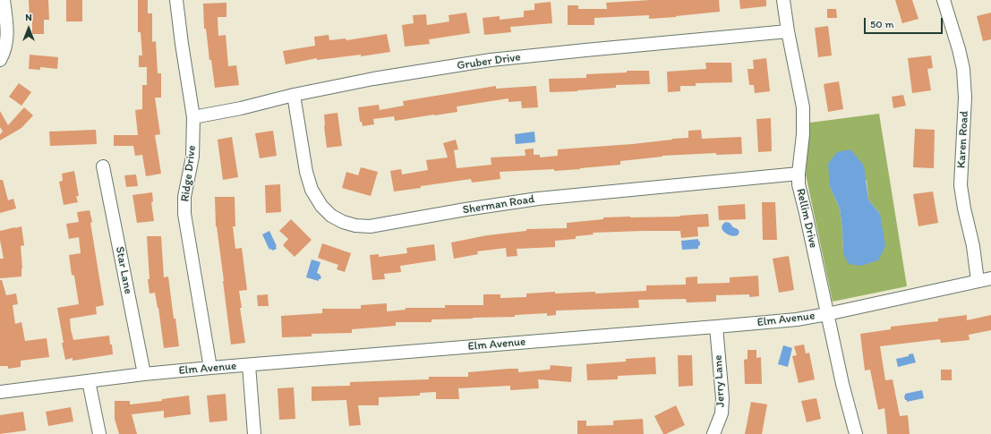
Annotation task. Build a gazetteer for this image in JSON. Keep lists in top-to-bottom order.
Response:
{
  "streets": {
    "street": [
      "Gruber Drive",
      "Karen Road",
      "Ridge Drive",
      "Sherman Road",
      "Rellim Drive",
      "Star Lane",
      "Elm Avenue",
      "Jerry Lane"
    ]
  },
  "crossings": [
    ["Gruber Drive", "Ridge Drive"],
    ["Gruber Drive", "Sherman Road"],
    ["Gruber Drive", "Rellim Drive"],
    ["Karen Road", "Elm Avenue"],
    ["Ridge Drive", "Elm Avenue"],
    ["Sherman Road", "Rellim Drive"],
    ["Rellim Drive", "Elm Avenue"],
    ["Star Lane", "Elm Avenue"],
    ["Elm Avenue", "Jerry Lane"]
  ],
  "scale_bar": "50 m",
  "north": "top"
}
